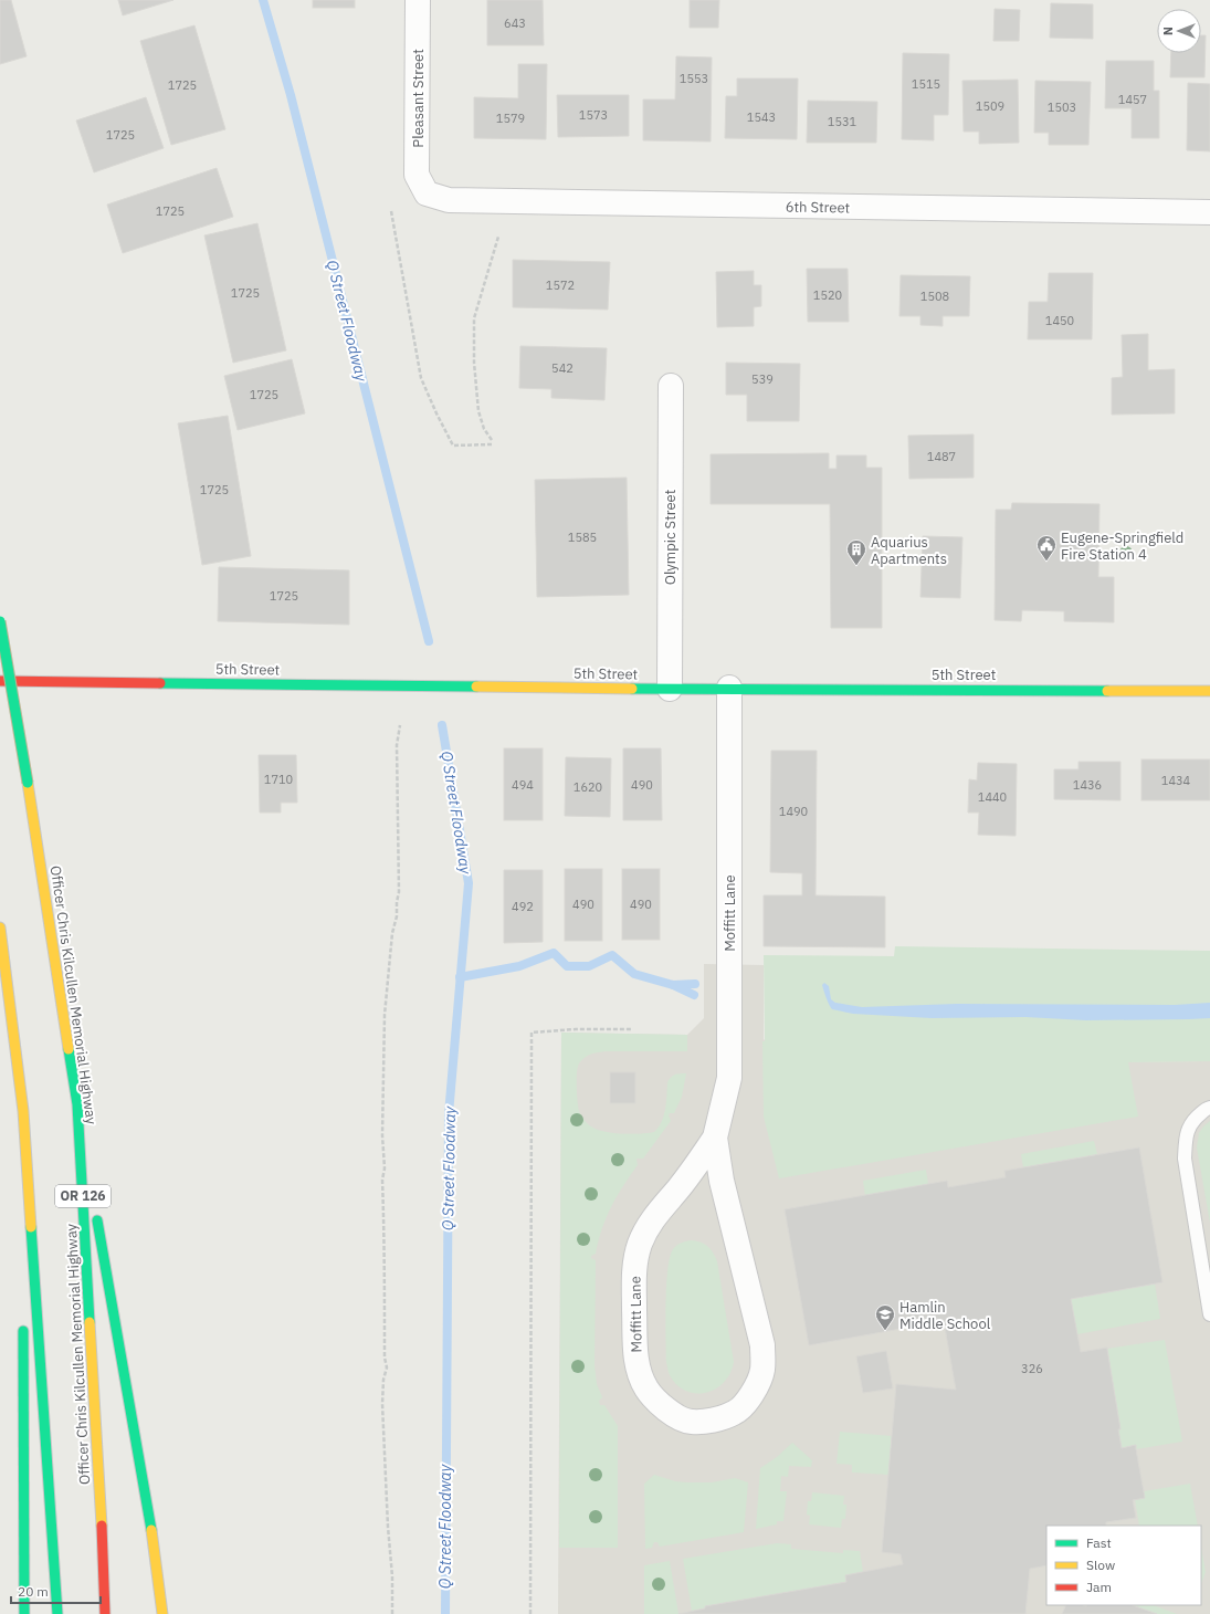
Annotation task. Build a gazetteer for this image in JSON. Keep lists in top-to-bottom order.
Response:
{
  "streets": {
    "main road": ["5th Street", "Officer Chris Kilcullen Memorial Highway", "OR 126"],
    "street": [
      "Pleasant Street",
      "6th Street",
      "Olympic Street",
      "Moffitt Lane"
    ]
  },
  "crossings": [
    ["Pleasant Street", "6th Street"],
    ["Olympic Street", "5th Street"],
    ["5th Street", "Moffitt Lane"]
  ],
  "water": ["Q Street Floodway"],
  "places": {
    "public building": ["Eugene-Springfield Fire Station 4"],
    "building": ["Aquarius Apartments"],
    "school or university": ["Hamlin Middle School"]
  },
  "house_numbers": [
    "643",
    "1553",
    "1515",
    "1725",
    "1457",
    "1509",
    "1503",
    "1573",
    "1543",
    "1579",
    "1531",
    "1725",
    "1725",
    "1572",
    "1725",
    "1520",
    "1508",
    "1450",
    "542",
    "539",
    "1725",
    "1487",
    "1725",
    "1585",
    "1725",
    "1710",
    "1434",
    "494",
    "490",
    "1436",
    "1620",
    "1440",
    "1490",
    "490",
    "490",
    "492",
    "326"
  ],
  "legend": ["Fast", "Slow", "Jam"],
  "scale_bar": "20 m",
  "north": "left"
}
